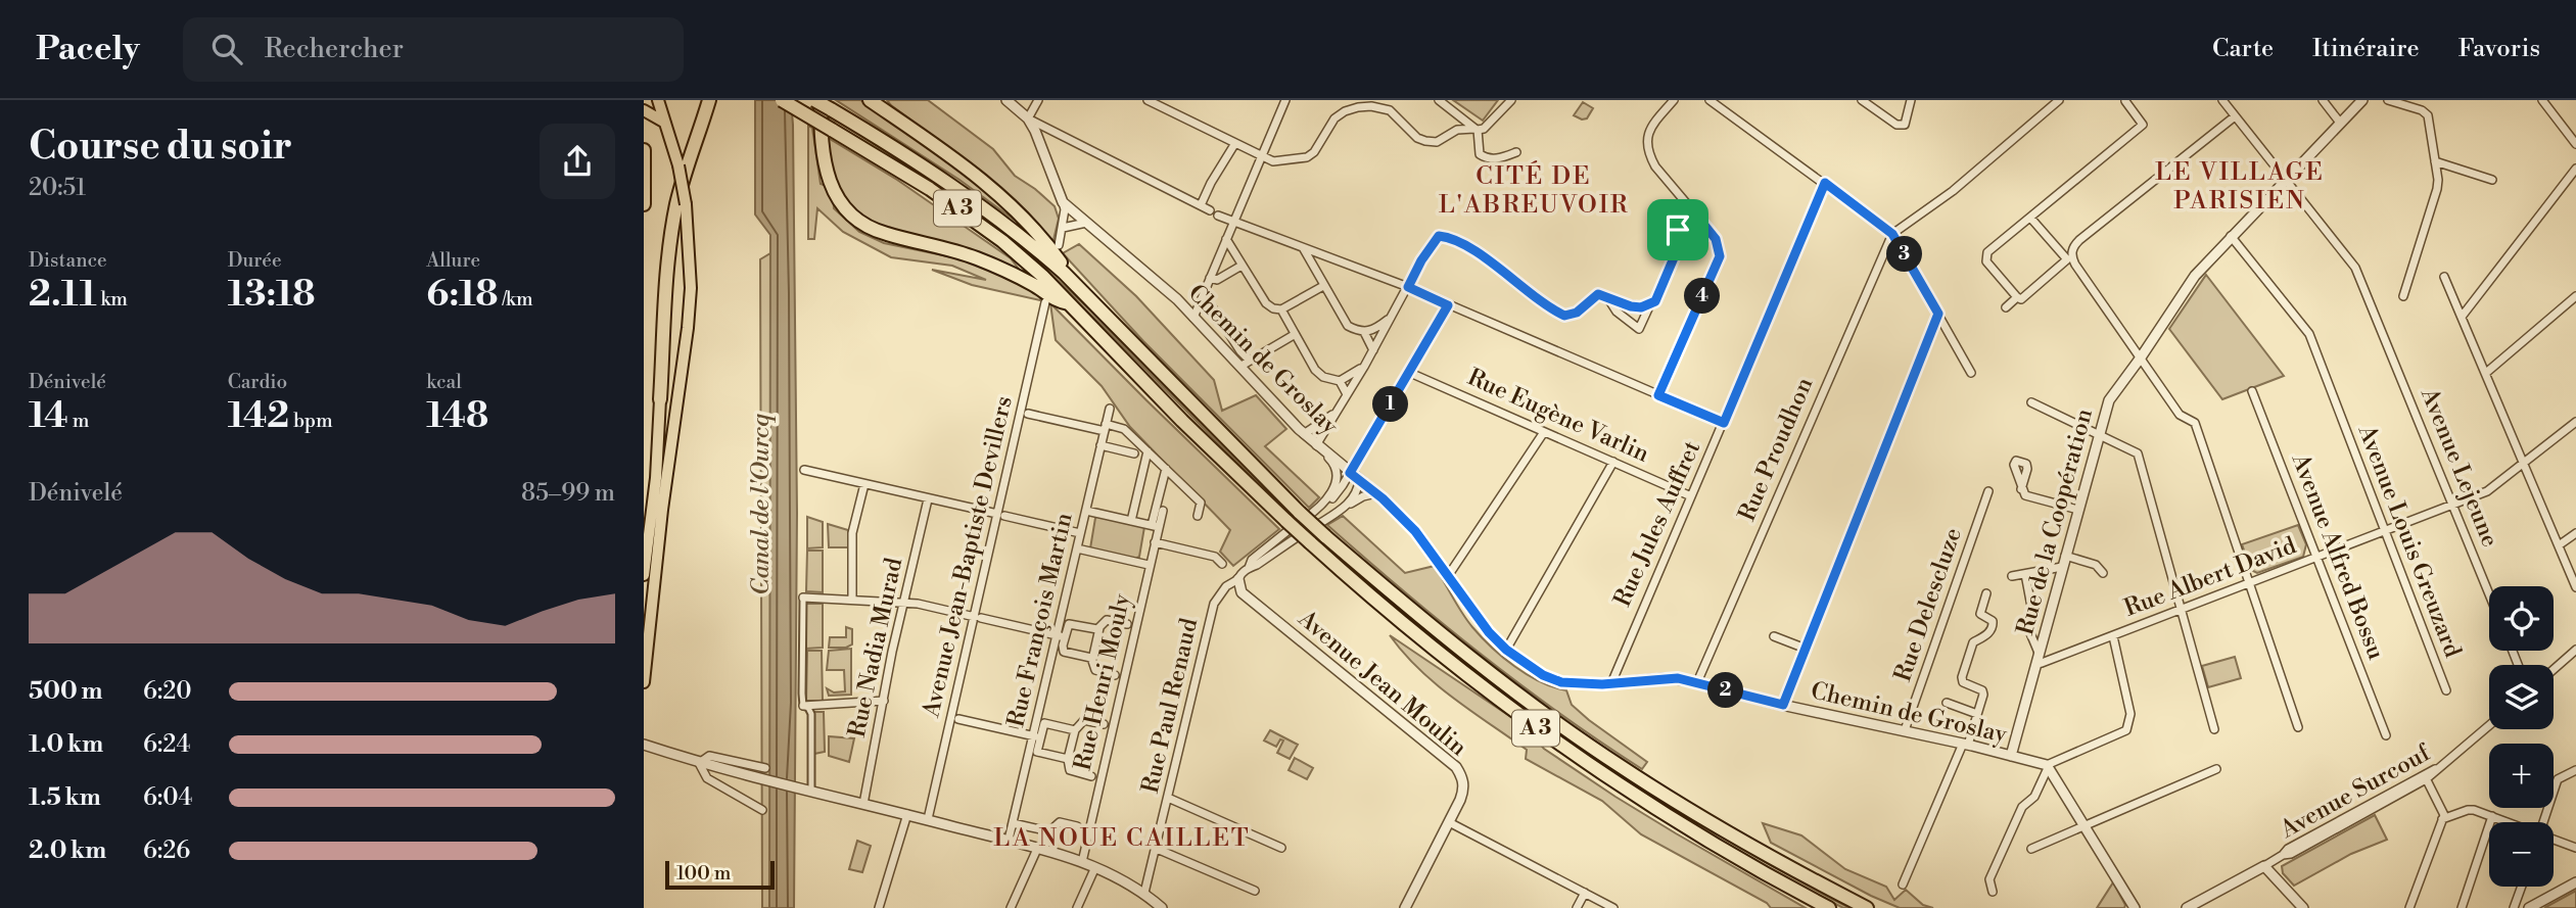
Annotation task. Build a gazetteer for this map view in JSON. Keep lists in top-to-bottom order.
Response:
{
  "streets": {
    "highway": ["A 3"],
    "street": [
      "Chemin de Groslay",
      "Rue Eugène Varlin",
      "Rue Proudhon",
      "Avenue Lejeune",
      "Rue de la Coopération",
      "Rue Jules Auffret",
      "Avenue Louis Greuzard",
      "Avenue Jean-Baptiste Devillers",
      "Avenue Alfred Bossu",
      "Rue Albert David",
      "Rue Delescluze",
      "Rue François Martin",
      "Rue Nadia Murad",
      "Rue Henri Mouly",
      "Avenue Jean Moulin",
      "Rue Paul Renaud",
      "Avenue Surcouf"
    ]
  },
  "crossings": [
    ["Chemin de Groslay", "Rue Proudhon"],
    ["Chemin de Groslay", "Rue Jules Auffret"],
    ["Chemin de Groslay", "Rue Delescluze"],
    ["Rue Eugène Varlin", "Rue Jules Auffret"],
    ["Avenue Lejeune", "Rue de la Coopération"],
    ["Avenue Lejeune", "Rue Albert David"],
    ["Rue de la Coopération", "Avenue Louis Greuzard"],
    ["Rue de la Coopération", "Rue Albert David"],
    ["Avenue Louis Greuzard", "Rue Albert David"],
    ["Avenue Alfred Bossu", "Rue Albert David"],
    ["Avenue Jean Moulin", "Rue Paul Renaud"]
  ],
  "districts": ["LE VILLAGE PARISIEN", "CITÉ DE L'ABREUVOIR", "LA NOUE CAILLET"],
  "water": ["Canal de l'Ourcq"],
  "scale_bar": "100 m",
  "page": {
    "header": "Pacely",
    "search": "Rechercher",
    "nav": ["Carte", "Itinéraire", "Favoris"],
    "heading": ["Course du soir", "20:51"],
    "stats": [
      ["Distance", "2.11 km"],
      ["Durée", "13:18"],
      ["Allure", "6:18 /km"],
      ["Dénivelé", "14 m"],
      ["Cardio", "142 bpm"],
      ["kcal", "148"]
    ],
    "pins": [
      "3",
      "4",
      "1",
      "2"
    ],
    "chart": ["Dénivelé", "85–99 m"],
    "map_buttons": ["+", "−"],
    "list": [
      {
        "name": "500 m",
        "note": "6:20"
      },
      {
        "name": "1.0 km",
        "note": "6:24"
      },
      {
        "name": "1.5 km",
        "note": "6:04"
      },
      {
        "name": "2.0 km",
        "note": "6:26"
      }
    ],
    "scale": "100 m"
  }
}
